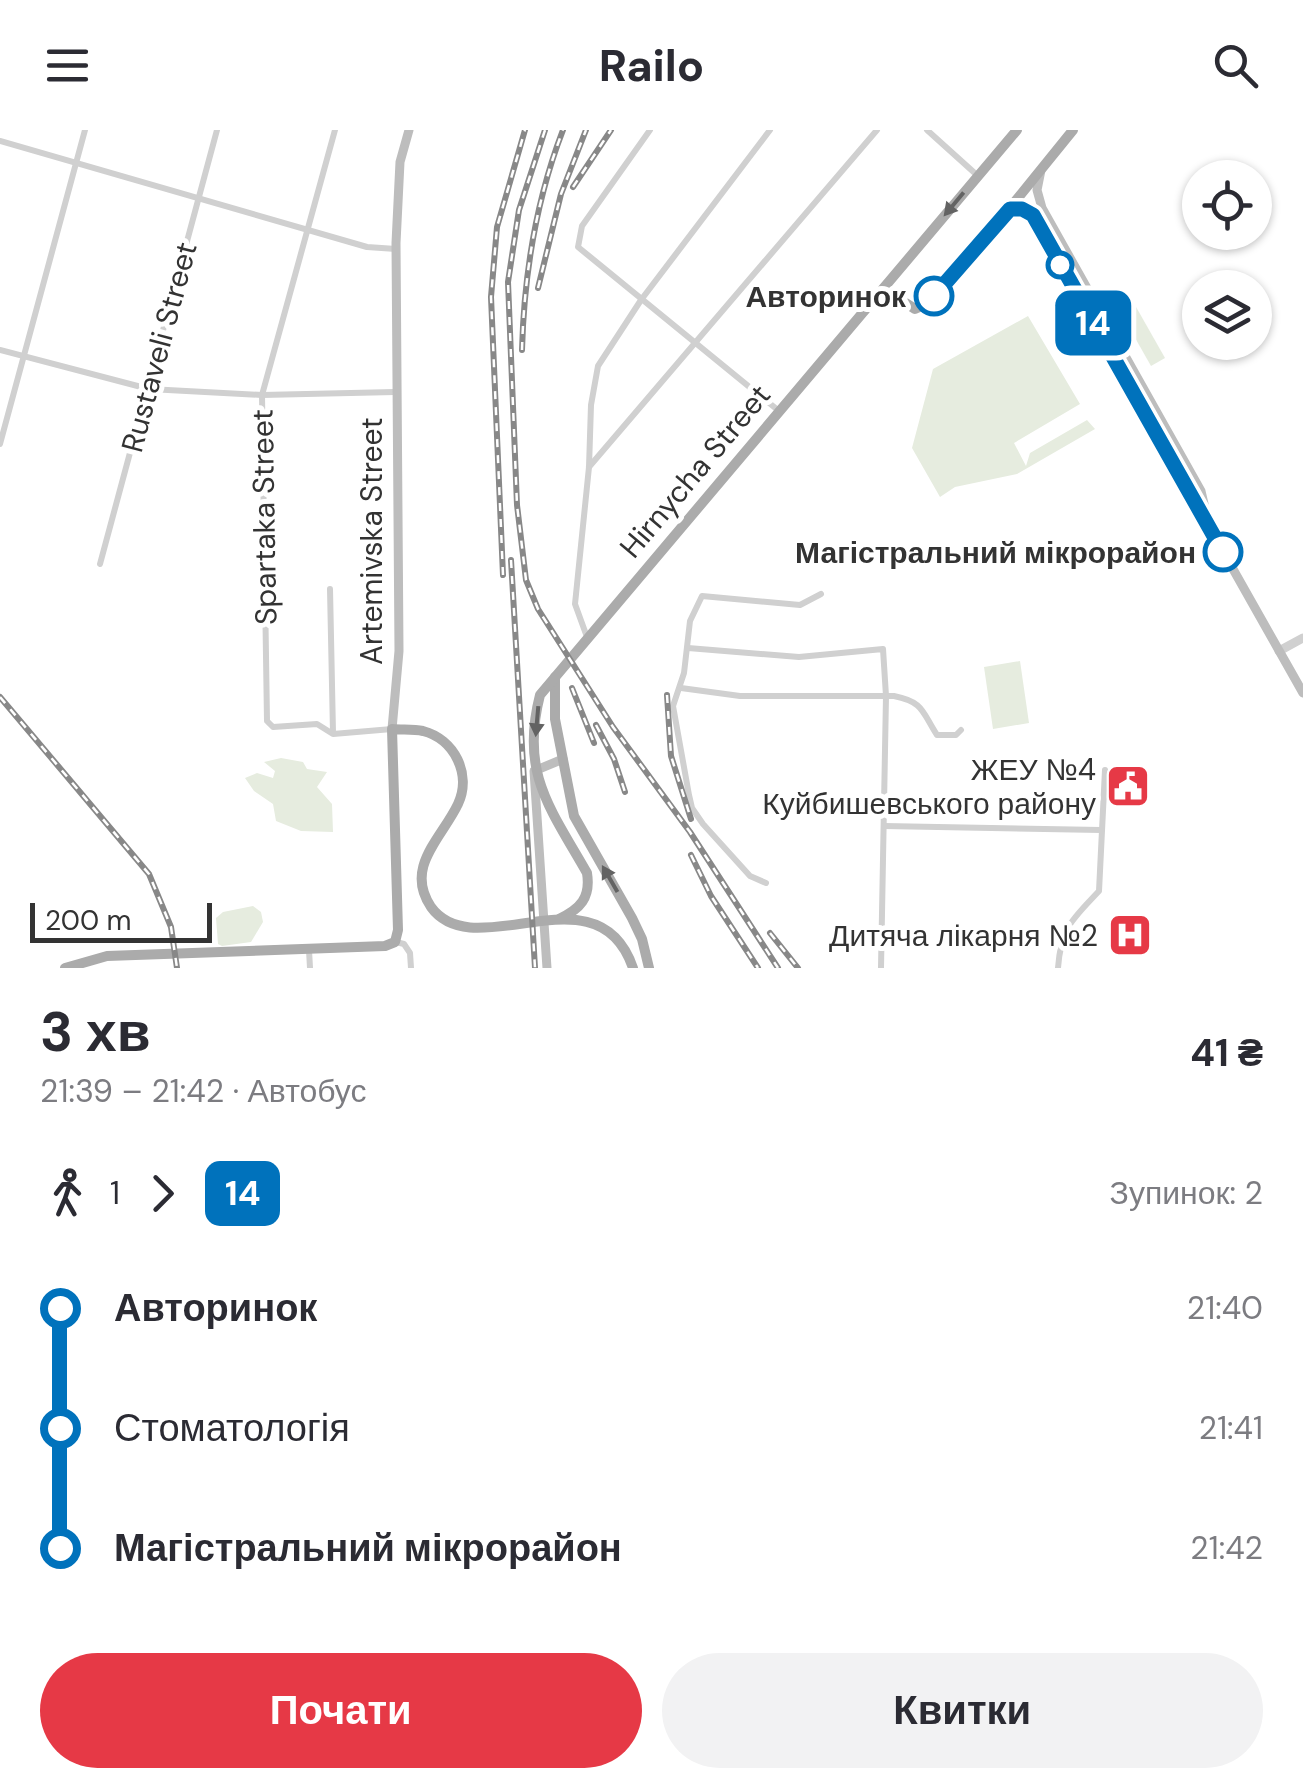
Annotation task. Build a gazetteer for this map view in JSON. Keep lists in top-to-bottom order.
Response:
{
  "streets": {
    "main road": ["Hirnycha Street", "Artemivska Street"],
    "street": ["Rustaveli Street", "Spartaka Street"]
  },
  "crossings": [
    ["Spartaka Street", "Artemivska Street"]
  ],
  "places": {
    "other": ["Авторинок", "Магістральний мікрорайон"],
    "public building": ["ЖЕУ №4 Куйбишевського району"],
    "hospital": ["Дитяча лікарня №2"]
  },
  "lines": ["bus line 14"],
  "scale_bar": "200 m",
  "page": {
    "header": "Railo",
    "on_map": "14",
    "scale": "200 m",
    "heading": ["3 хв", "21:39 – 21:42 · Автобус", "41 ₴"],
    "legs": ["1", "14", "Зупинок: 2"],
    "list": [
      {
        "name": "Авторинок",
        "value": "21:40"
      },
      {
        "name": "Стоматологія",
        "value": "21:41"
      },
      {
        "name": "Магістральний мікрорайон",
        "value": "21:42"
      }
    ],
    "buttons": ["Почати", "Квитки"]
  }
}
